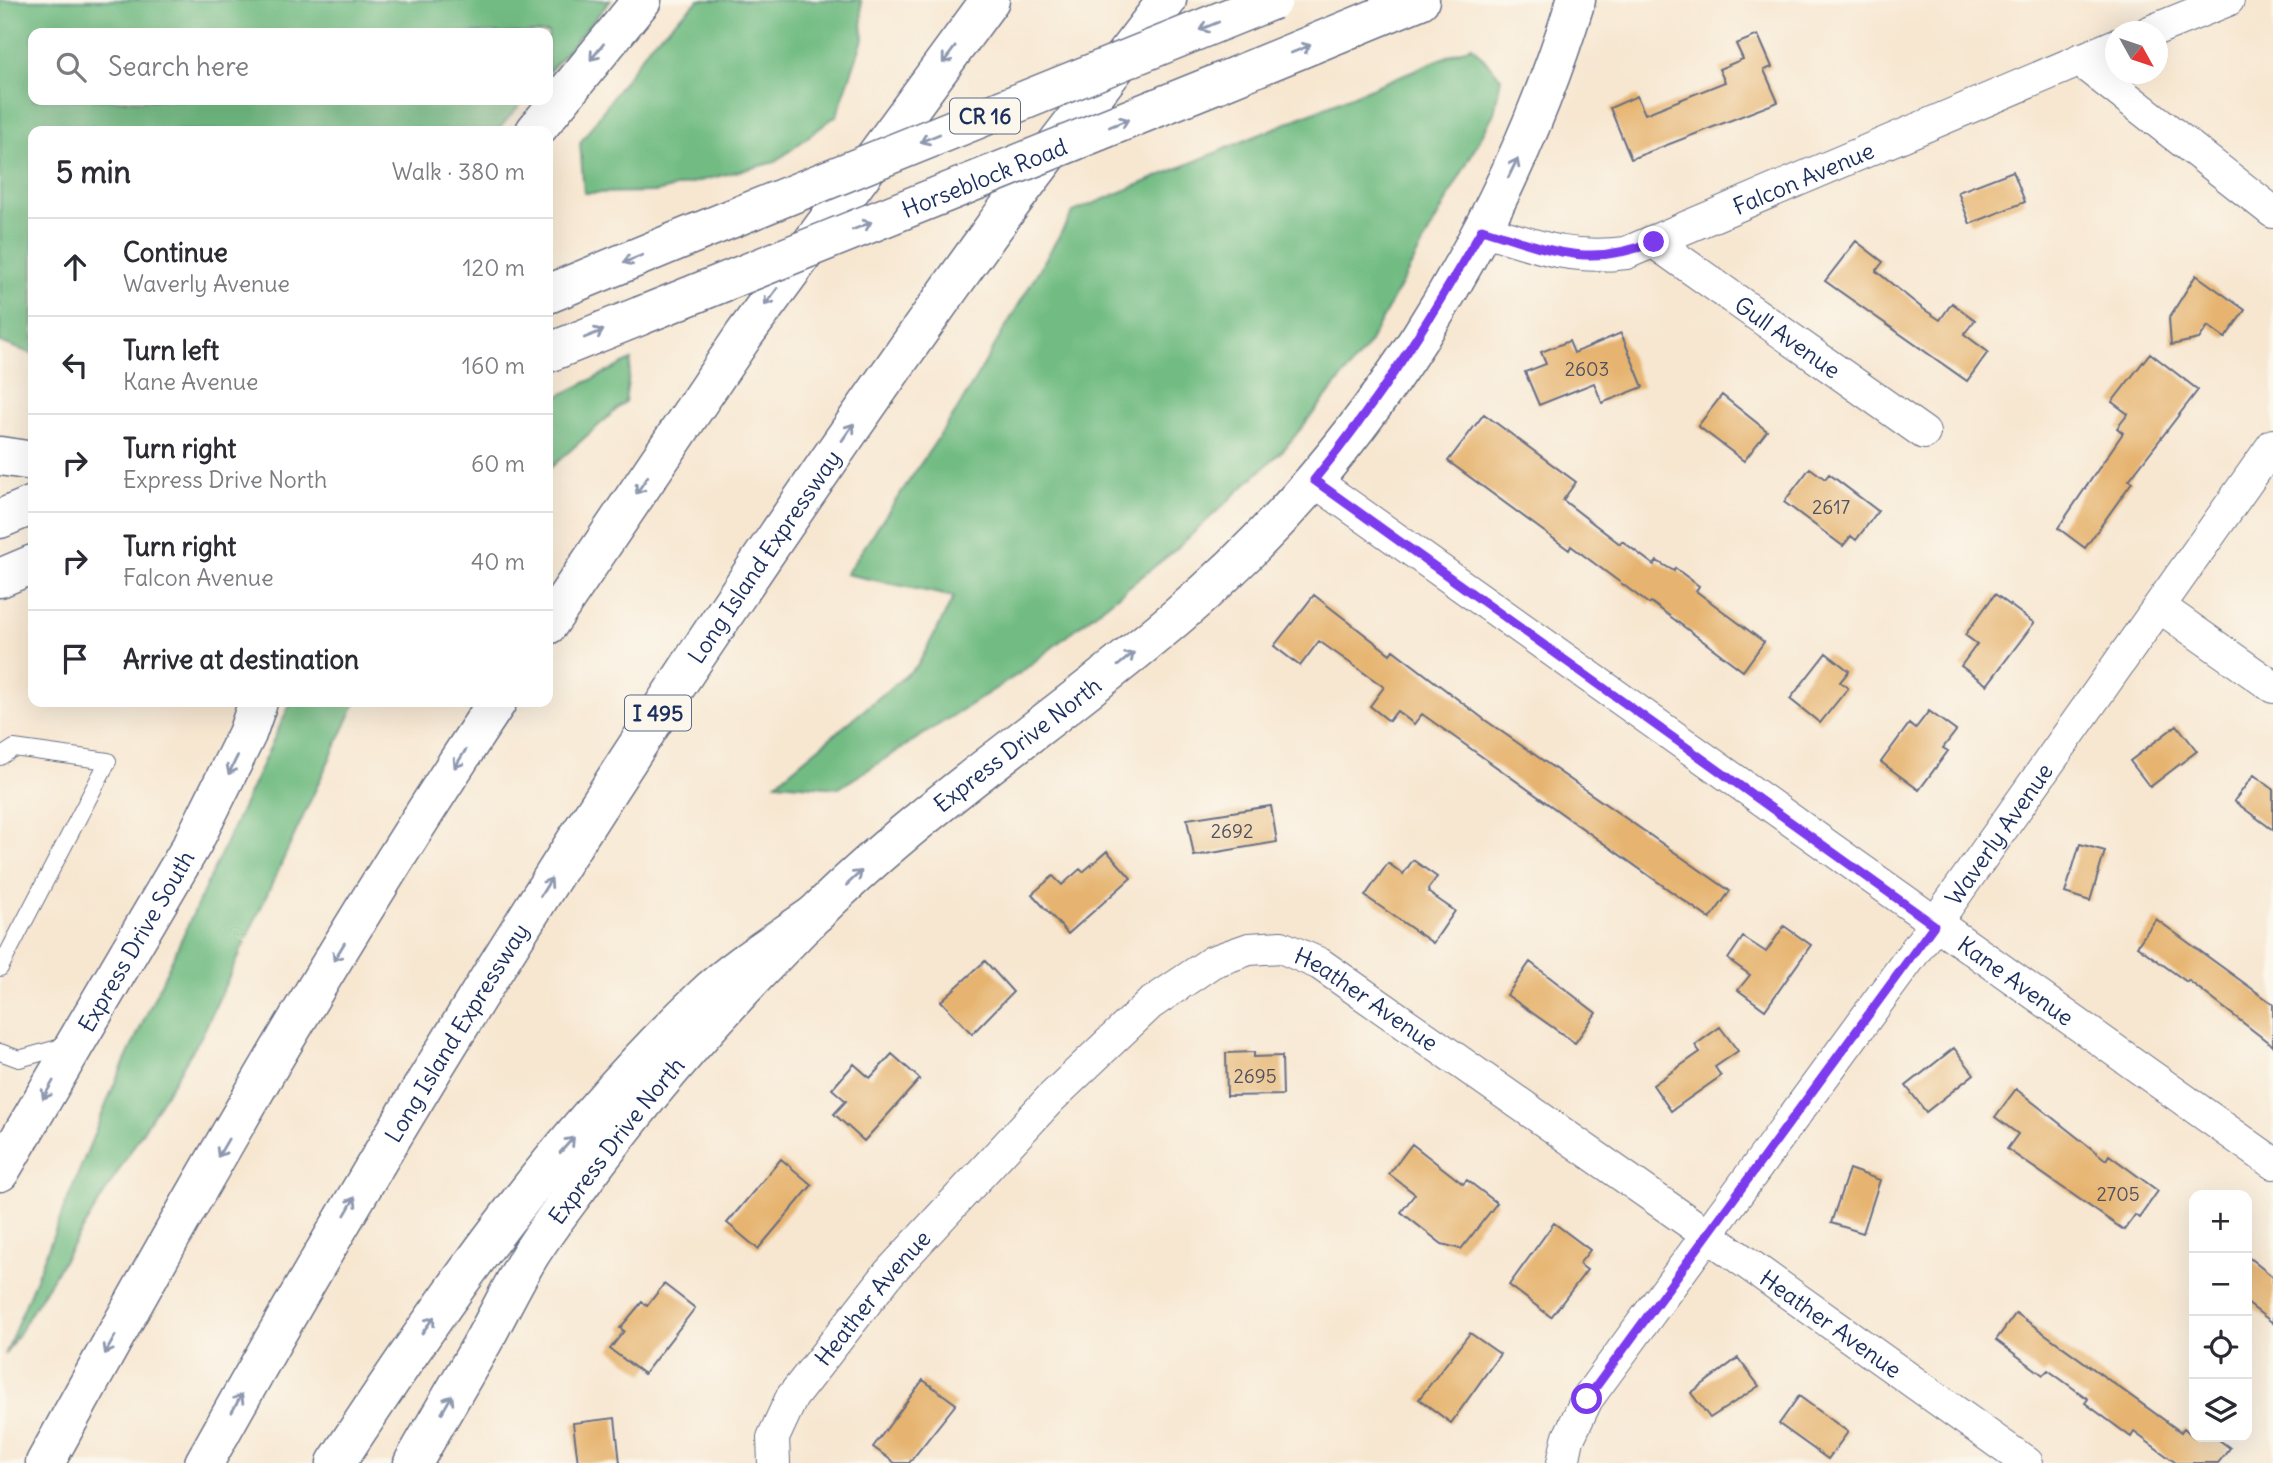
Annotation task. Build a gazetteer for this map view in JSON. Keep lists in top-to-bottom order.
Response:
{
  "streets": {
    "main road": [
      "CR 16",
      "Horseblock Road",
      "Long Island Expressway",
      "I 495",
      "Express Drive North",
      "Express Drive South"
    ],
    "street": [
      "Falcon Avenue",
      "Gull Avenue",
      "Waverly Avenue",
      "Kane Avenue",
      "Heather Avenue"
    ]
  },
  "crossings": [
    ["Falcon Avenue", "Gull Avenue"],
    ["Falcon Avenue", "Express Drive North"],
    ["Express Drive North", "Kane Avenue"],
    ["Waverly Avenue", "Kane Avenue"],
    ["Waverly Avenue", "Heather Avenue"]
  ],
  "house_numbers": [
    "2603",
    "2617",
    "2692",
    "2695",
    "2705"
  ],
  "north": "bottom right",
  "page": {
    "search": "Search here",
    "heading": ["5 min", "Walk · 380 m"],
    "list": [
      ["Continue", "Waverly Avenue", "120 m"],
      ["Turn left", "Kane Avenue", "160 m"],
      ["Turn right", "Express Drive North", "60 m"],
      ["Turn right", "Falcon Avenue", "40 m"],
      "Arrive at destination"
    ],
    "map_buttons": ["+", "−"]
  }
}
